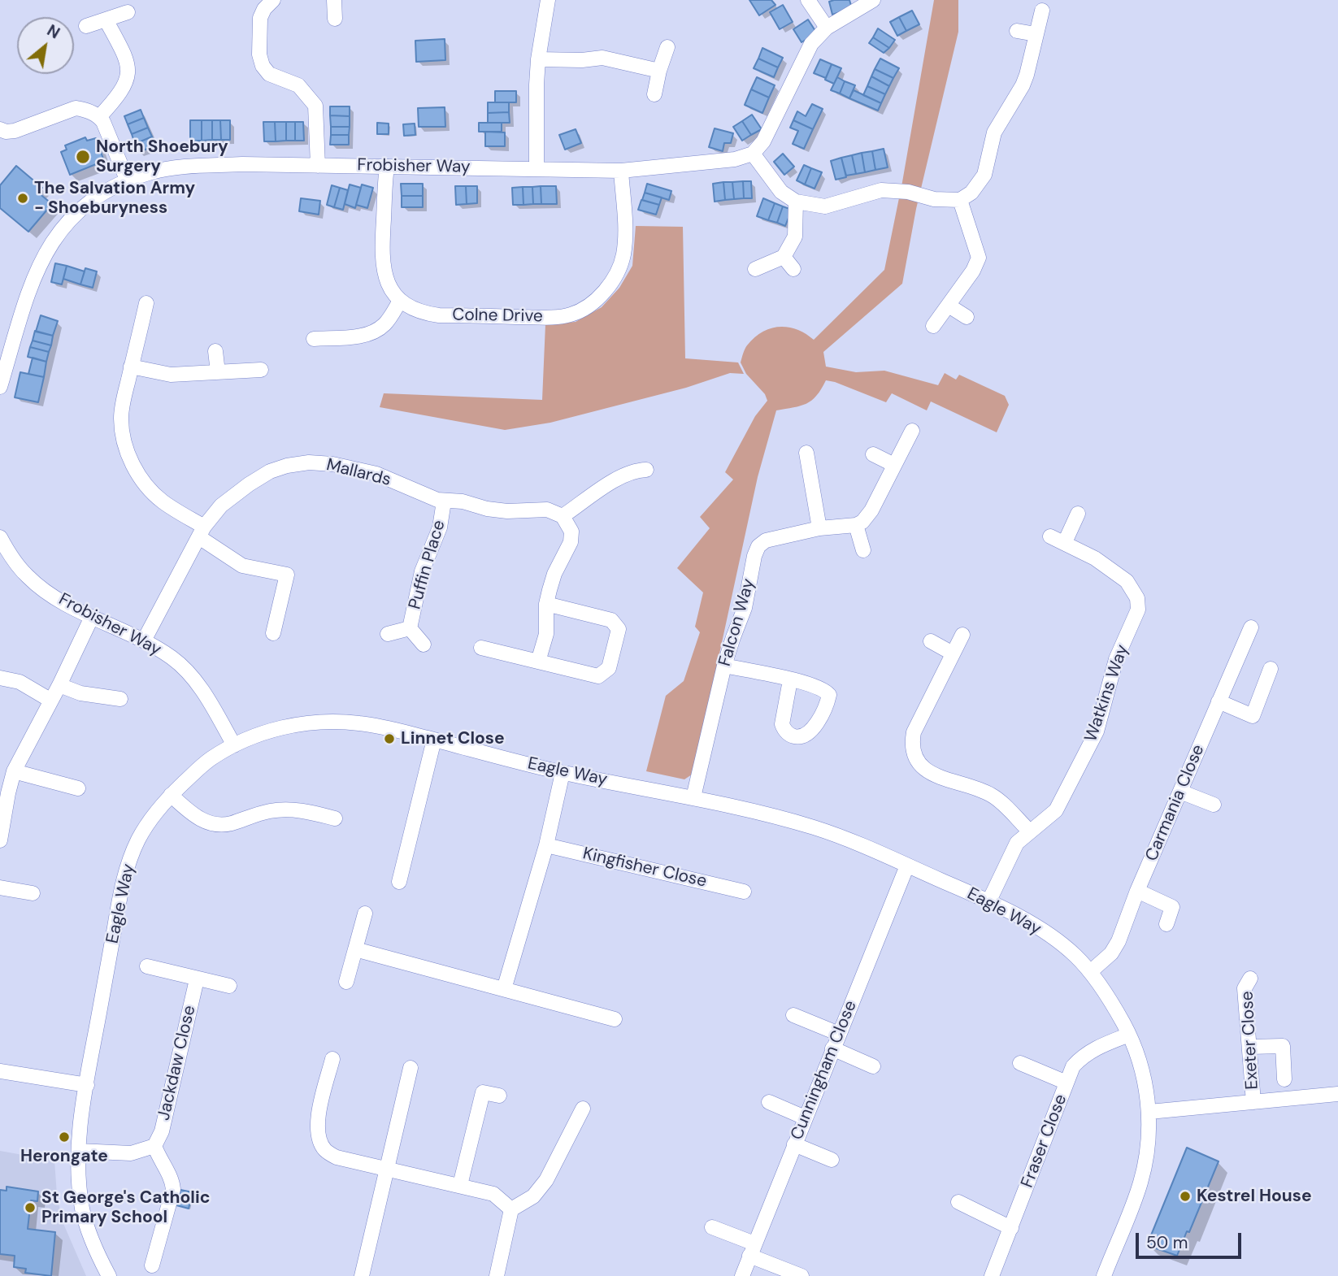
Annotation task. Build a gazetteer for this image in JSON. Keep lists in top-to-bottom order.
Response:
{
  "streets": {
    "street": [
      "Frobisher Way",
      "Colne Drive",
      "Mallards",
      "Puffin Place",
      "Falcon Way",
      "Watkins Way",
      "Eagle Way",
      "Carmania Close",
      "Kingfisher Close",
      "Exeter Close",
      "Jackdaw Close",
      "Cunningham Close",
      "Fraser Close"
    ]
  },
  "crossings": [
    ["Frobisher Way", "Colne Drive"],
    ["Frobisher Way", "Mallards"],
    ["Frobisher Way", "Eagle Way"],
    ["Mallards", "Puffin Place"],
    ["Falcon Way", "Eagle Way"],
    ["Watkins Way", "Eagle Way"],
    ["Eagle Way", "Carmania Close"],
    ["Eagle Way", "Exeter Close"],
    ["Eagle Way", "Cunningham Close"],
    ["Eagle Way", "Fraser Close"]
  ],
  "places": [
    "North Shoebury Surgery",
    "The Salvation Army - Shoeburyness",
    "Linnet Close",
    "Herongate",
    "Kestrel House",
    "St George's Catholic Primary School"
  ],
  "scale_bar": "50 m",
  "north": "top right"
}
